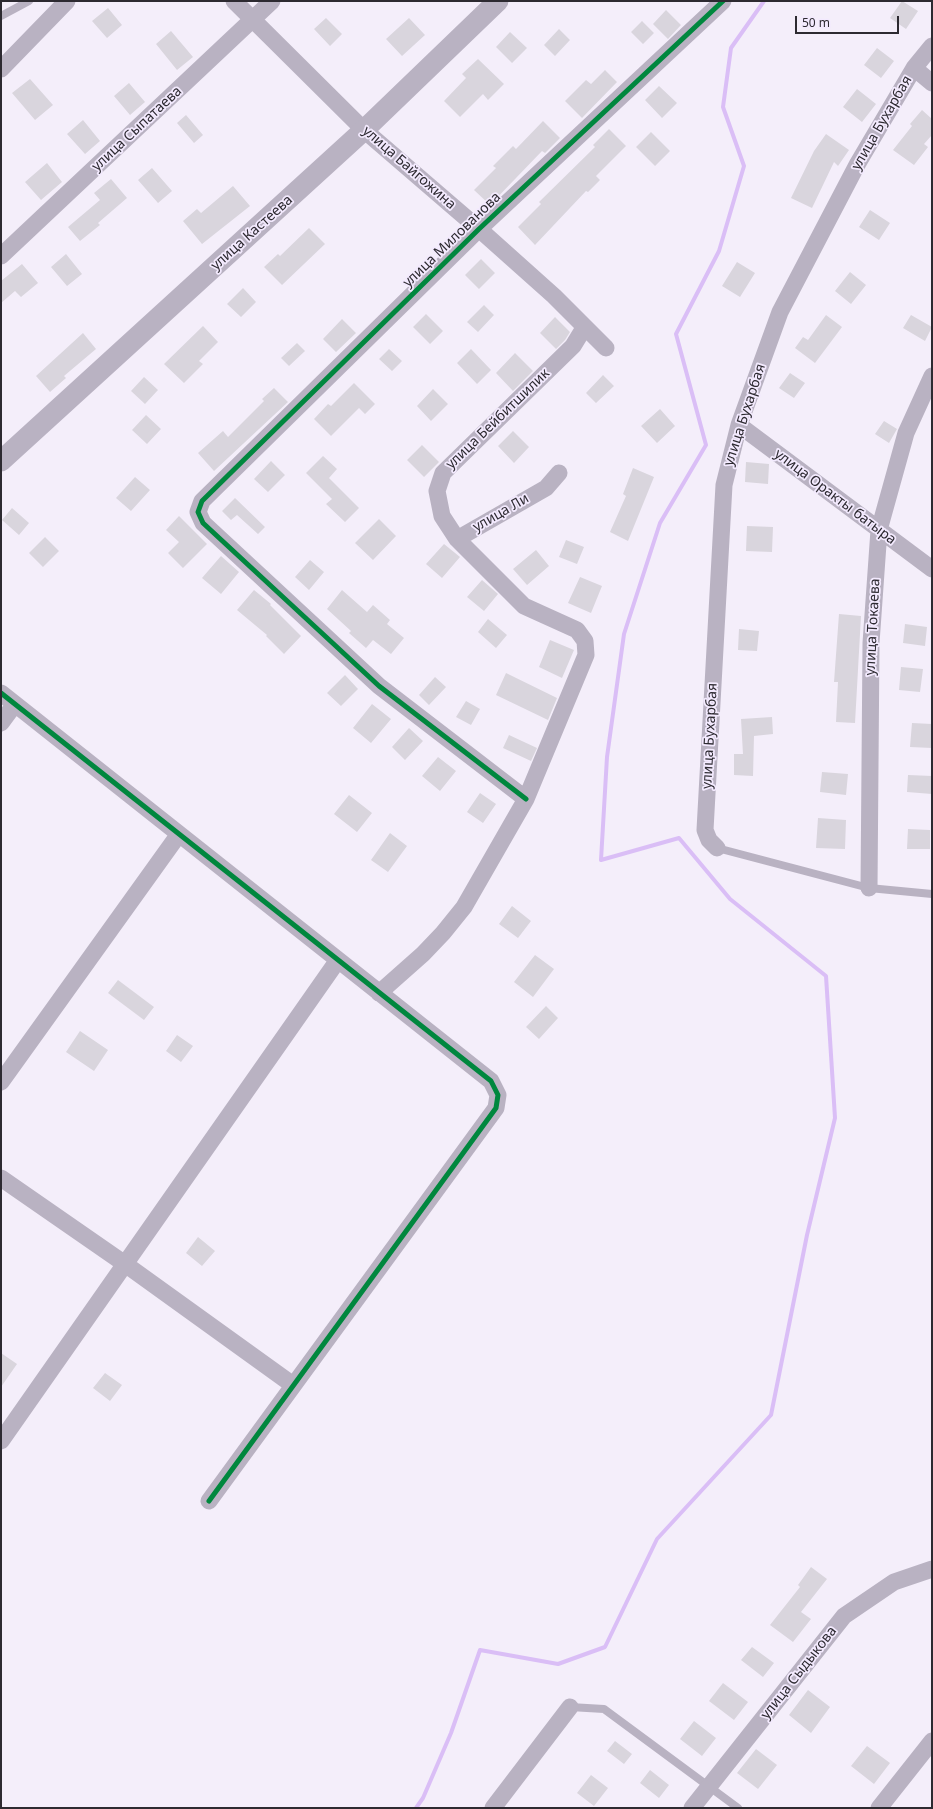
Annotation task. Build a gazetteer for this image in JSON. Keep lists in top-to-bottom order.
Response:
{
  "streets": {
    "street": [
      "улица Бухарбая",
      "улица Сыпатаева",
      "улица Байгожина",
      "улица Кастеева",
      "улица Милованова",
      "улица Бейбитшилик",
      "улица Оракты батыра",
      "улица Ли",
      "улица Токаева",
      "улица Сыдыкова"
    ]
  },
  "crossings": [
    ["улица Бухарбая", "улица Оракты батыра"],
    ["улица Сыпатаева", "улица Байгожина"],
    ["улица Байгожина", "улица Кастеева"],
    ["улица Байгожина", "улица Милованова"],
    ["улица Байгожина", "улица Бейбитшилик"],
    ["улица Милованова", "улица Бейбитшилик"],
    ["улица Бейбитшилик", "улица Ли"],
    ["улица Оракты батыра", "улица Токаева"]
  ],
  "scale_bar": "50 m"
}
